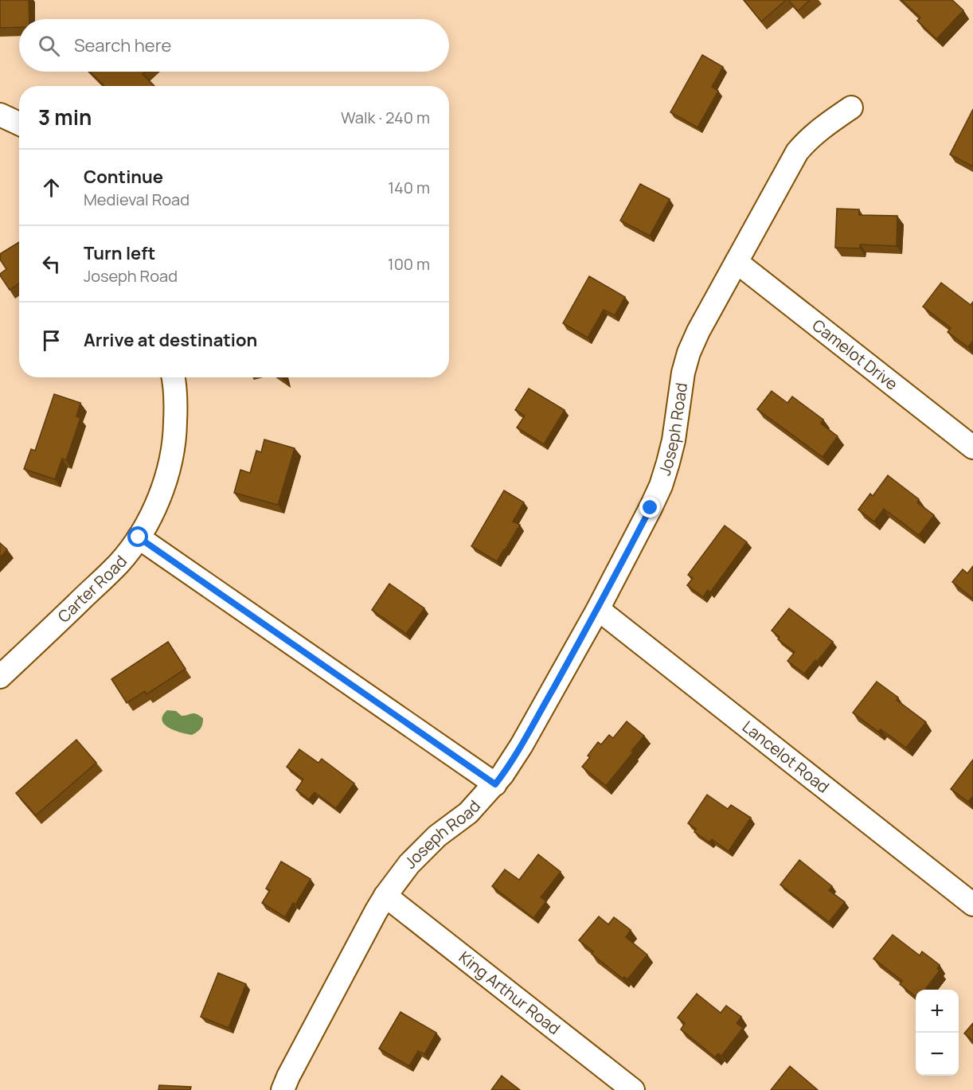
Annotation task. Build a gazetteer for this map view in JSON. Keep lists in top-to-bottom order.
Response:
{
  "streets": {
    "street": [
      "Camelot Drive",
      "Joseph Road",
      "Carter Road",
      "Lancelot Road",
      "King Arthur Road"
    ]
  },
  "crossings": [
    ["Camelot Drive", "Joseph Road"],
    ["Joseph Road", "Lancelot Road"],
    ["Joseph Road", "King Arthur Road"]
  ],
  "page": {
    "search": "Search here",
    "heading": ["3 min", "Walk · 240 m"],
    "list": [
      ["Continue", "Medieval Road", "140 m"],
      ["Turn left", "Joseph Road", "100 m"],
      "Arrive at destination"
    ],
    "map_buttons": ["+", "−"]
  }
}
